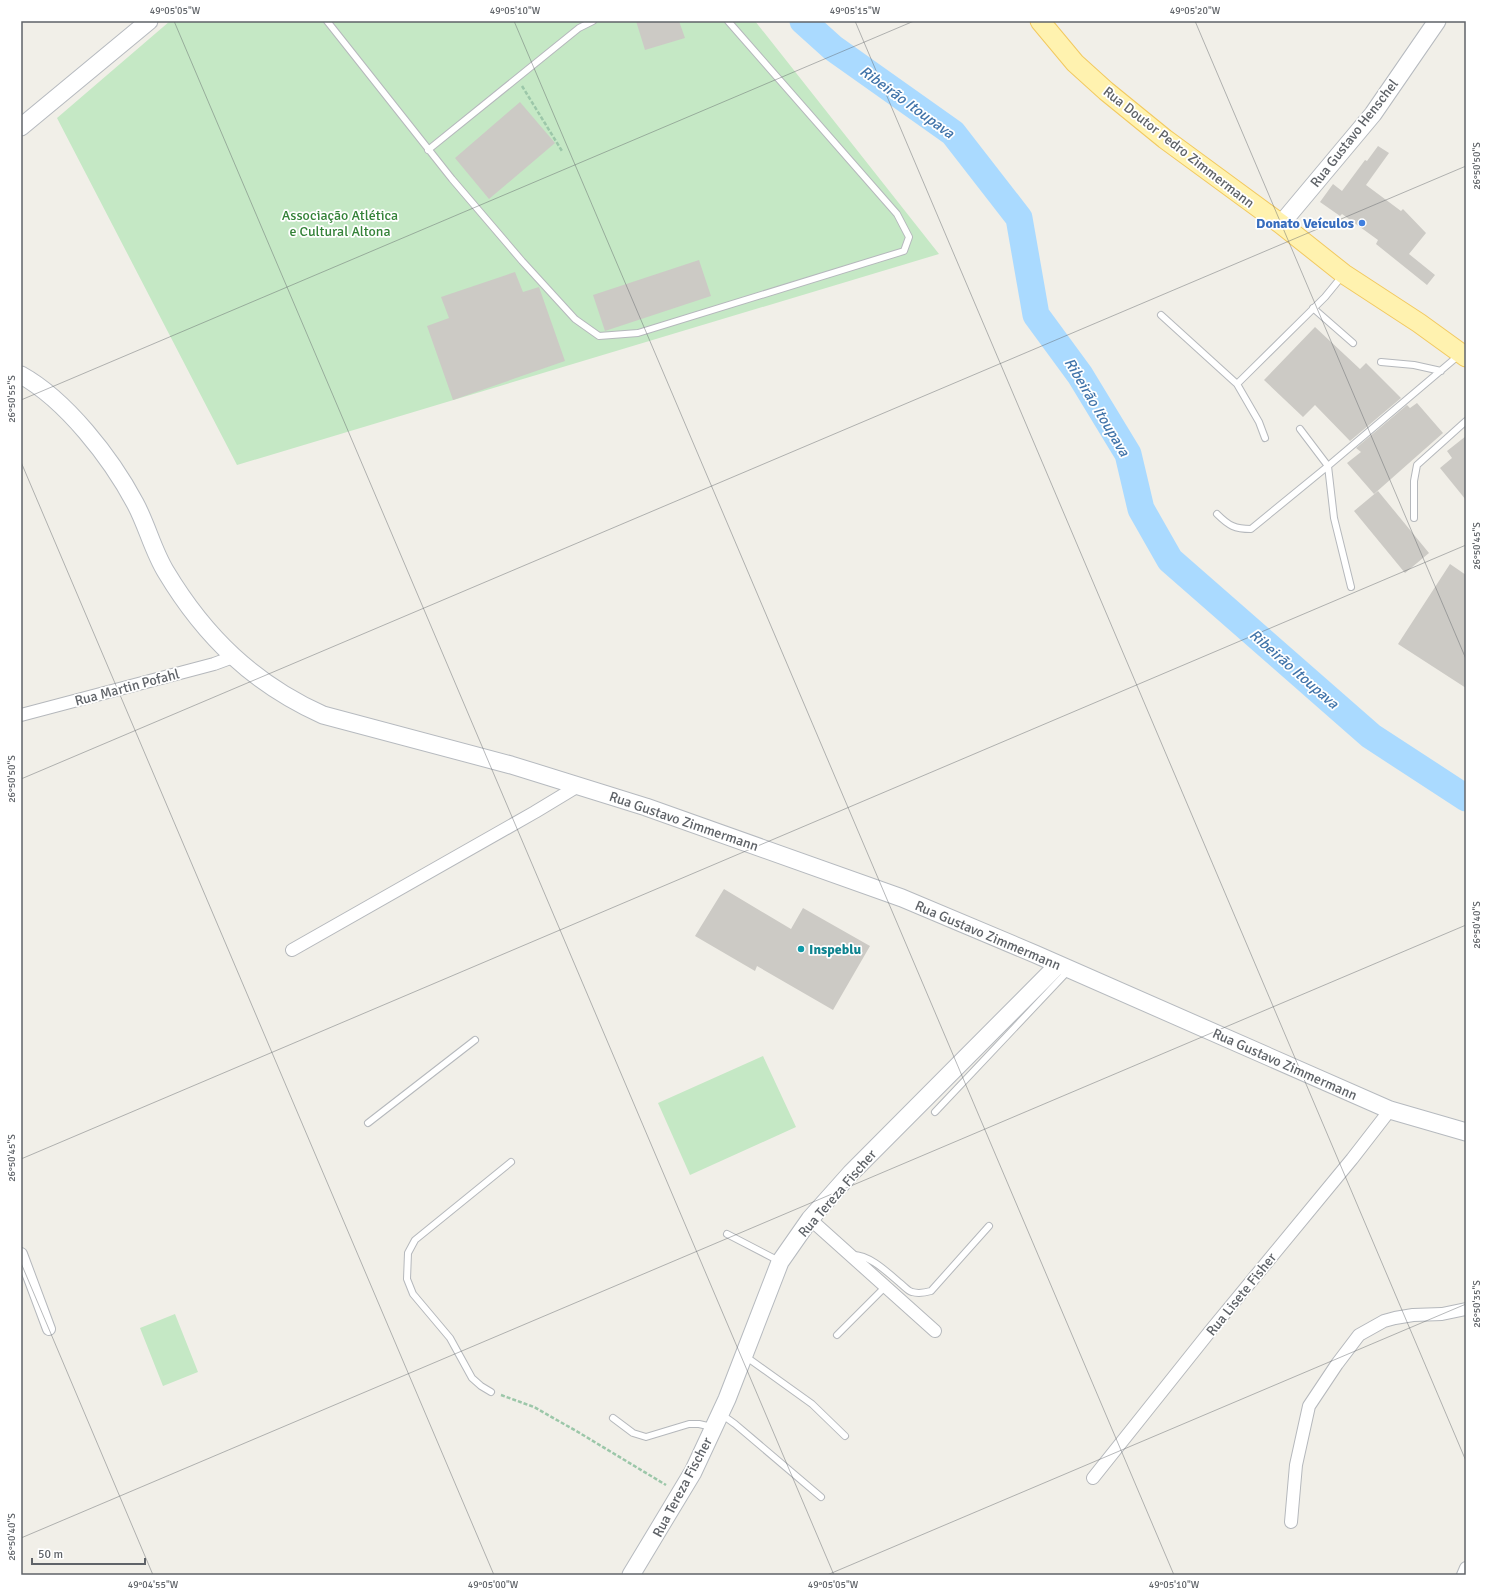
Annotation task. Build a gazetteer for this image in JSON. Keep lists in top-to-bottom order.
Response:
{
  "streets": {
    "main road": ["Rua Doutor Pedro Zimmermann"],
    "street": [
      "Rua Gustavo Henschel",
      "Rua Martin Pofahl",
      "Rua Gustavo Zimmermann",
      "Rua Tereza Fischer",
      "Rua Lisete Fisher"
    ]
  },
  "crossings": [
    ["Rua Gustavo Henschel", "Rua Doutor Pedro Zimmermann"],
    ["Rua Martin Pofahl", "Rua Gustavo Zimmermann"],
    ["Rua Gustavo Zimmermann", "Rua Tereza Fischer"],
    ["Rua Gustavo Zimmermann", "Rua Lisete Fisher"]
  ],
  "water": ["Ribeirão Itoupava"],
  "parks": ["Associação Atlética e Cultural Altona"],
  "places": ["Donato Veículos", "Inspeblu"],
  "scale_bar": "50 m",
  "coordinates": [
    "49°05'05\"W",
    "49°05'10\"W",
    "49°05'15\"W",
    "49°05'20\"W",
    "26°50'50\"S",
    "26°50'55\"S",
    "26°50'45\"S",
    "26°50'40\"S",
    "26°50'35\"S",
    "49°04'55\"W",
    "49°05'00\"W"
  ]
}
